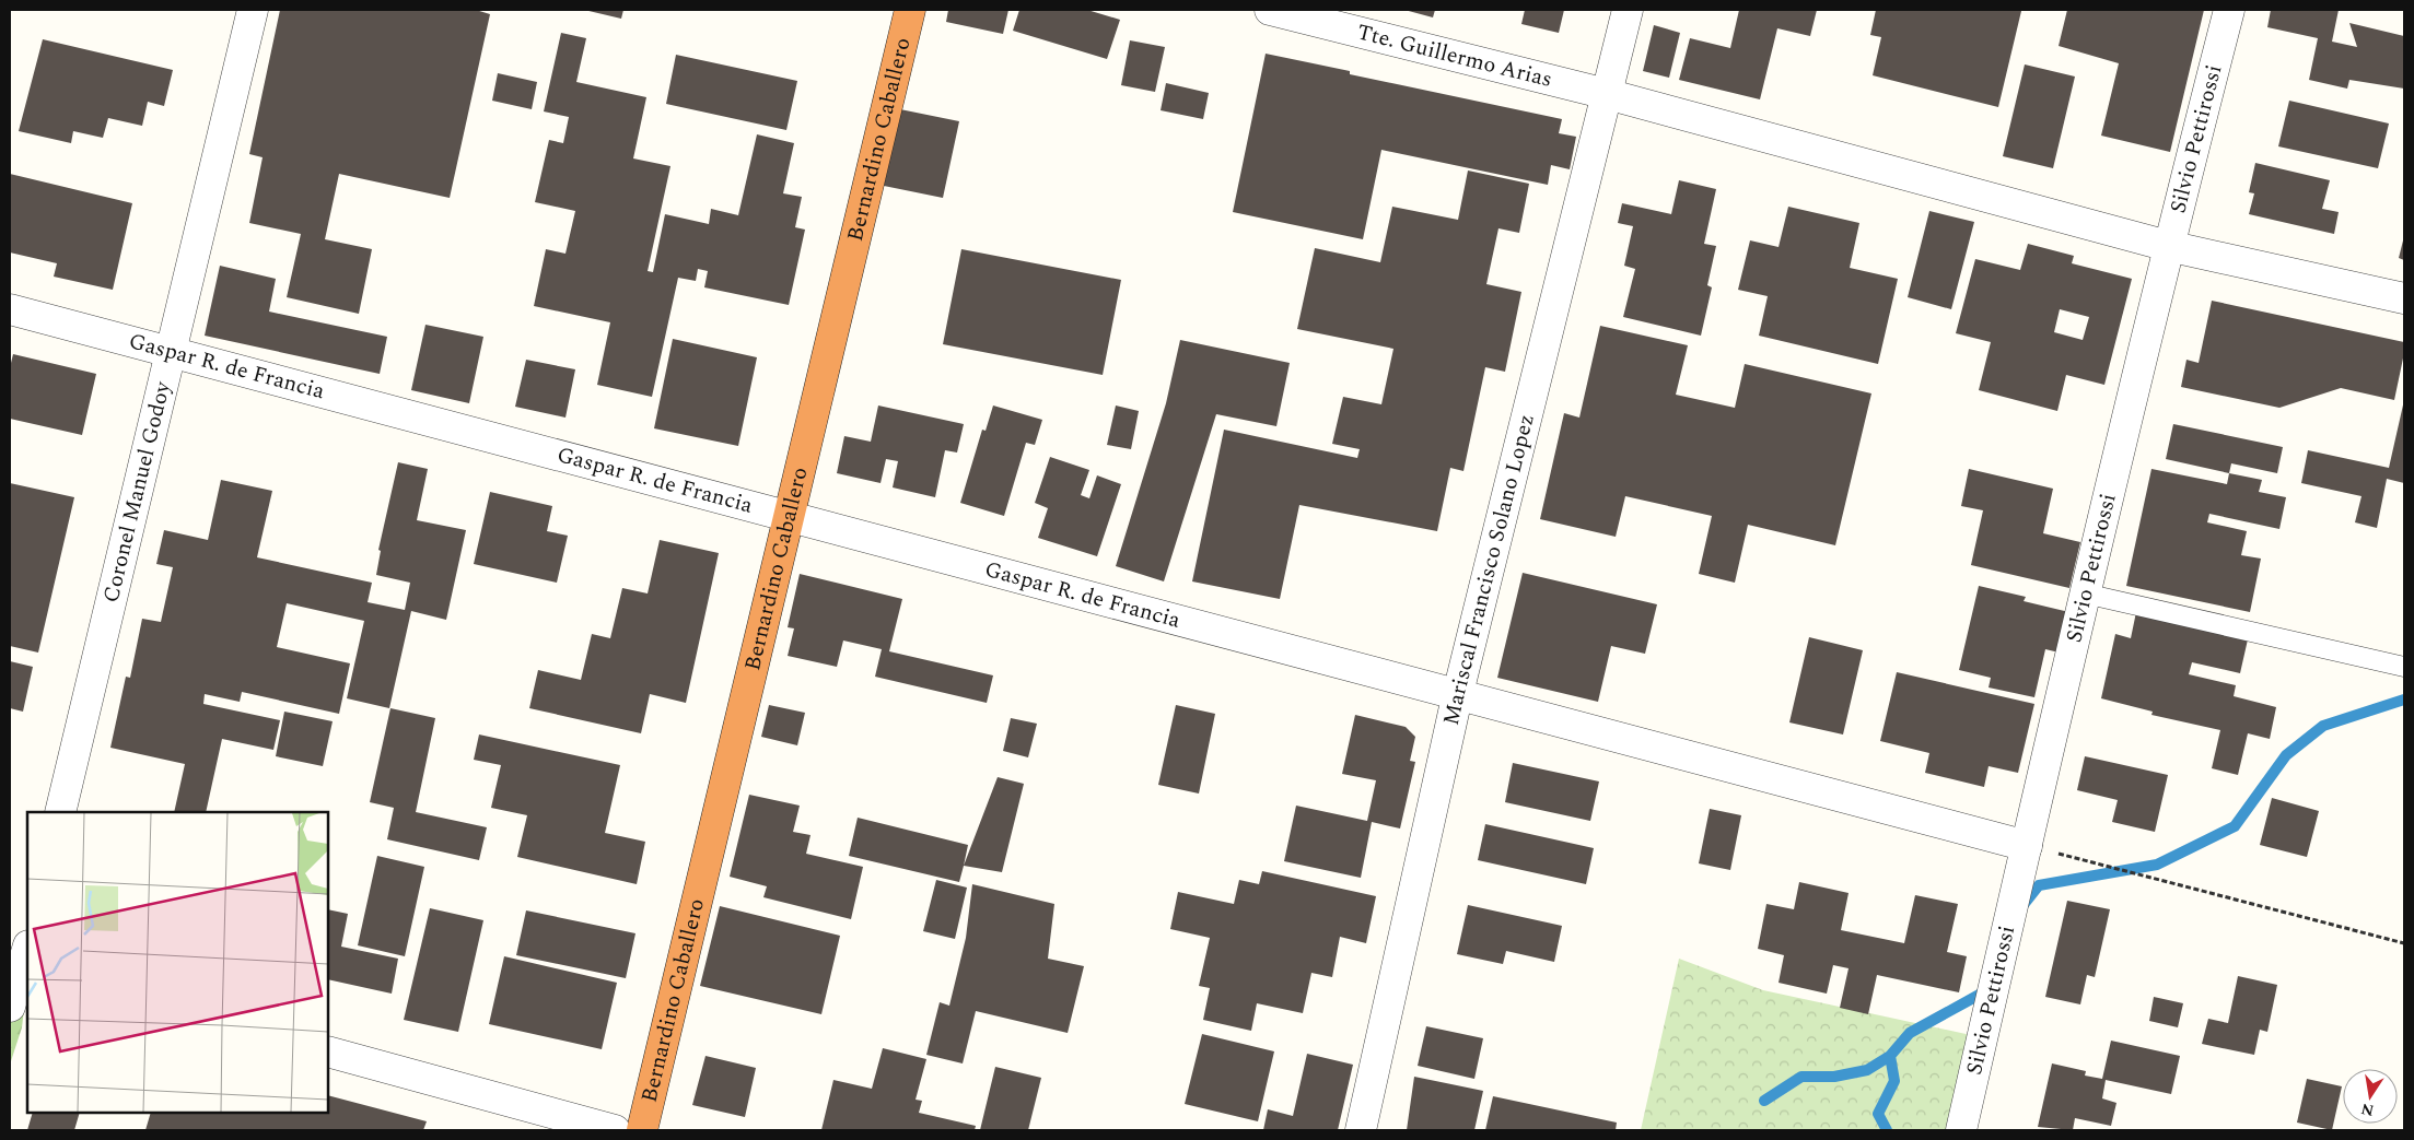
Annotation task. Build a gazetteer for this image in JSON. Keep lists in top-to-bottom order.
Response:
{
  "streets": {
    "highway": ["Bernardino Caballero"],
    "street": [
      "Tte. Guillermo Arias",
      "Silvio Pettirossi",
      "Gaspar R. de Francia",
      "Coronel Manuel Godoy",
      "Mariscal Francisco Solano Lopez"
    ]
  },
  "crossings": [
    ["Tte. Guillermo Arias", "Silvio Pettirossi"],
    ["Tte. Guillermo Arias", "Mariscal Francisco Solano Lopez"],
    ["Silvio Pettirossi", "Gaspar R. de Francia"],
    ["Bernardino Caballero", "Gaspar R. de Francia"],
    ["Gaspar R. de Francia", "Coronel Manuel Godoy"],
    ["Gaspar R. de Francia", "Mariscal Francisco Solano Lopez"]
  ],
  "north": "bottom"
}
